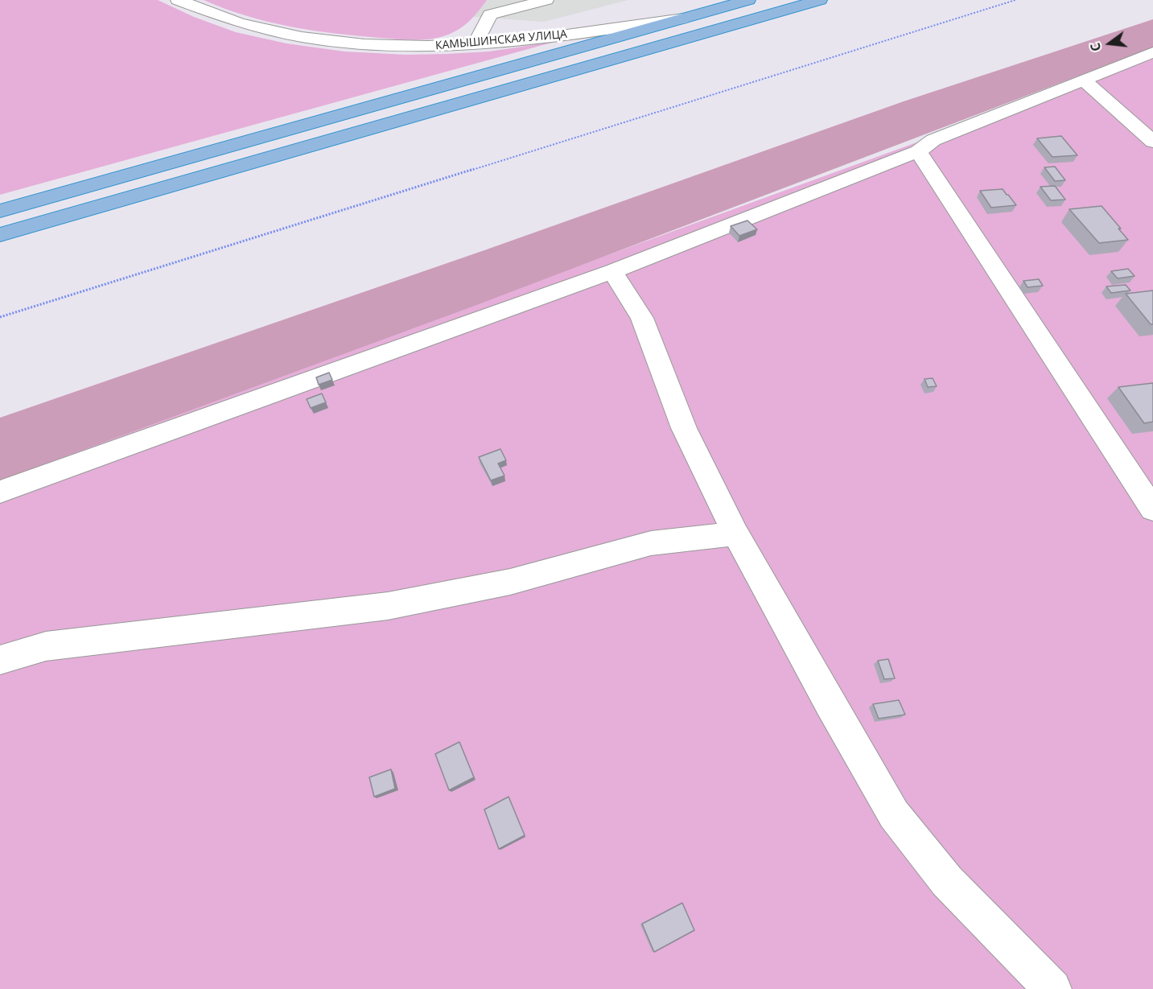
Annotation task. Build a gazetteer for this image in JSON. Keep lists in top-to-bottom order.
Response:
{
  "streets": {
    "street": ["КАМЫШИНСКАЯ УЛИЦА"]
  },
  "north": "left"
}
